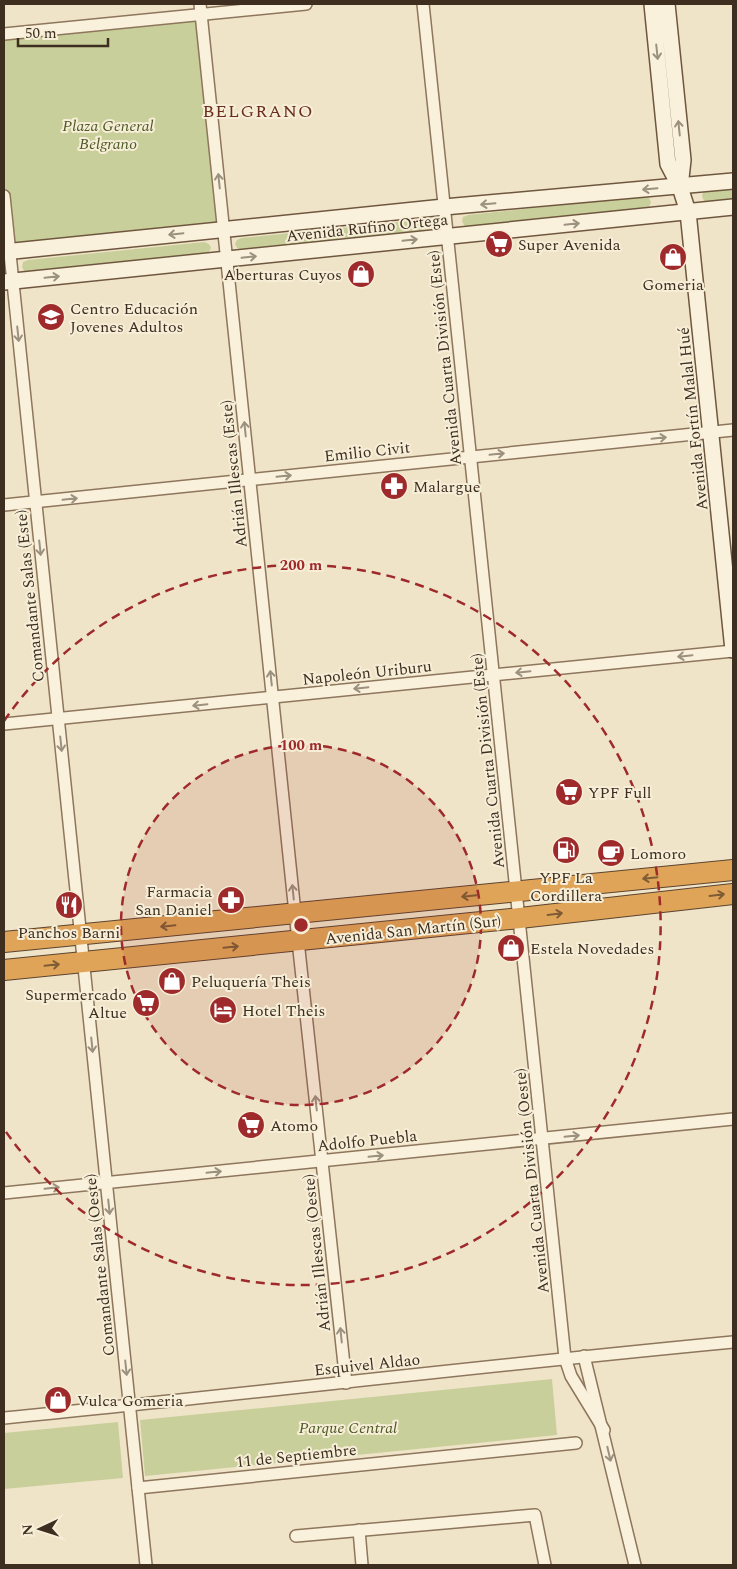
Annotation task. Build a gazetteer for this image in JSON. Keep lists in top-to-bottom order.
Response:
{
  "streets": {
    "highway": ["Avenida San Martín (Sur)"],
    "main road": ["Avenida Rufino Ortega", "Avenida Fortín Malal Hué"],
    "street": [
      "Avenida Cuarta División (Este)",
      "Emilio Civit",
      "Adrián Illescas (Este)",
      "Comandante Salas (Este)",
      "Napoleón Uriburu",
      "Adolfo Puebla",
      "Avenida Cuarta División (Oeste)",
      "Adrián Illescas (Oeste)",
      "Comandante Salas (Oeste)",
      "Esquivel Aldao",
      "11 de Septiembre"
    ]
  },
  "crossings": [
    ["Avenida Rufino Ortega", "Avenida Cuarta División (Este)"],
    ["Avenida Rufino Ortega", "Avenida Fortín Malal Hué"],
    ["Avenida Rufino Ortega", "Adrián Illescas (Este)"],
    ["Avenida Rufino Ortega", "Comandante Salas (Este)"],
    ["Avenida Cuarta División (Este)", "Emilio Civit"],
    ["Avenida Cuarta División (Este)", "Napoleón Uriburu"],
    ["Avenida Cuarta División (Este)", "Avenida San Martín (Sur)"],
    ["Avenida Cuarta División (Este)", "Avenida Cuarta División (Oeste)"],
    ["Avenida Fortín Malal Hué", "Emilio Civit"],
    ["Avenida Fortín Malal Hué", "Napoleón Uriburu"],
    ["Emilio Civit", "Adrián Illescas (Este)"],
    ["Emilio Civit", "Comandante Salas (Este)"],
    ["Adrián Illescas (Este)", "Napoleón Uriburu"],
    ["Adrián Illescas (Este)", "Avenida San Martín (Sur)"],
    ["Adrián Illescas (Este)", "Adrián Illescas (Oeste)"],
    ["Comandante Salas (Este)", "Napoleón Uriburu"],
    ["Comandante Salas (Este)", "Avenida San Martín (Sur)"],
    ["Comandante Salas (Este)", "Comandante Salas (Oeste)"],
    ["Avenida San Martín (Sur)", "Avenida Cuarta División (Oeste)"],
    ["Avenida San Martín (Sur)", "Adrián Illescas (Oeste)"],
    ["Avenida San Martín (Sur)", "Comandante Salas (Oeste)"],
    ["Adolfo Puebla", "Avenida Cuarta División (Oeste)"],
    ["Adolfo Puebla", "Adrián Illescas (Oeste)"],
    ["Adolfo Puebla", "Comandante Salas (Oeste)"],
    ["Avenida Cuarta División (Oeste)", "Esquivel Aldao"],
    ["Adrián Illescas (Oeste)", "Esquivel Aldao"],
    ["Comandante Salas (Oeste)", "Esquivel Aldao"],
    ["Comandante Salas (Oeste)", "11 de Septiembre"]
  ],
  "one_way": [
    "Emilio Civit",
    "Adrián Illescas (Este)",
    "Comandante Salas (Este)",
    "Napoleón Uriburu",
    "Adolfo Puebla",
    "Adrián Illescas (Oeste)",
    "Comandante Salas (Oeste)"
  ],
  "districts": ["BELGRANO"],
  "parks": ["Plaza General Belgrano", "Parque Central"],
  "places": {
    "supermarket": [
      "Super Avenida",
      "YPF Full",
      "Supermercado Altue",
      "Atomo"
    ],
    "shop": [
      "Gomeria",
      "Aberturas Cuyos",
      "Estela Novedades",
      "Peluquería Theis",
      "Vulca Gomeria"
    ],
    "school or university": ["Centro Educación Jovenes Adultos"],
    "pharmacy": ["Malargue", "Farmacia San Daniel"],
    "fuel station": ["YPF La Cordillera"],
    "cafe": ["Lomoro"],
    "restaurant": ["Panchos Barni"],
    "hotel": ["Hotel Theis"]
  },
  "scale_bar": "50 m",
  "north": "left",
  "rings": ["200 m", "100 m"]
}
